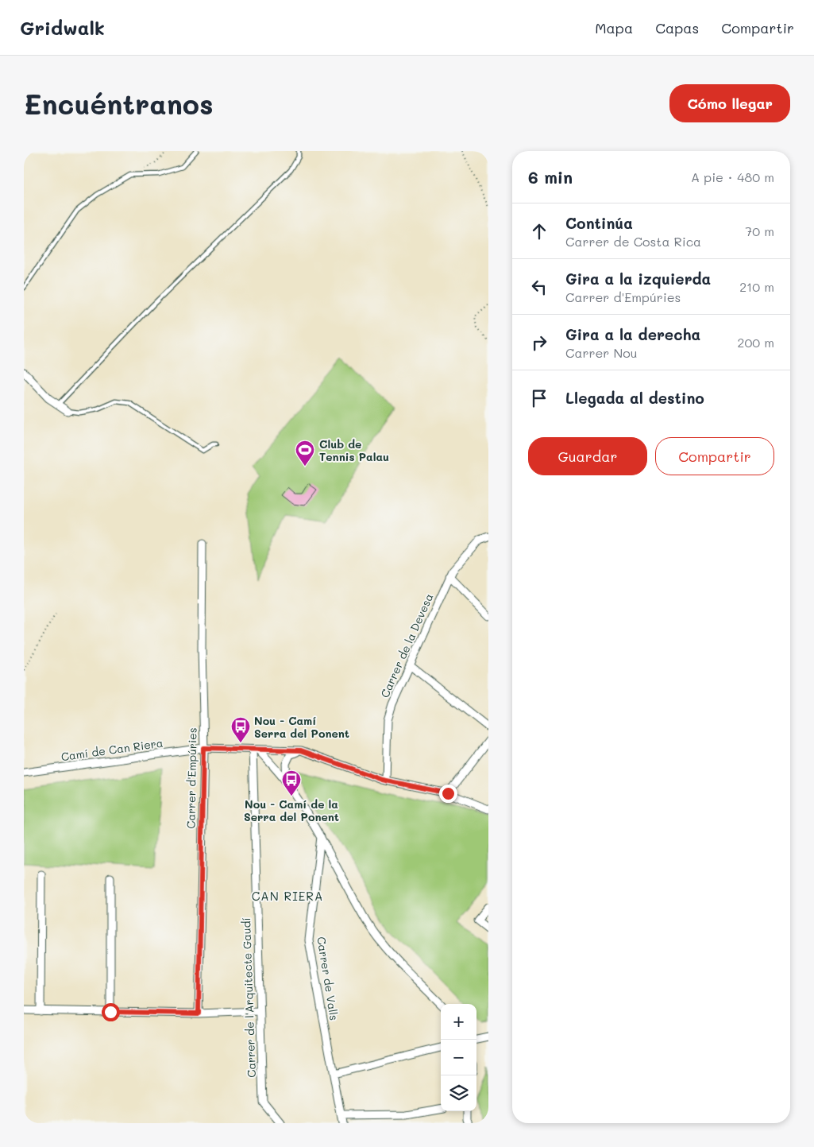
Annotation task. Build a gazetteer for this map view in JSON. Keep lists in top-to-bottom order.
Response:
{
  "streets": {
    "street": [
      "Carrer de la Devesa",
      "Camí de Can Riera",
      "Carrer d'Empúries",
      "Carrer de Valls",
      "Carrer de l'Arquitecte Gaudí"
    ]
  },
  "crossings": [
    ["Carrer de la Devesa", "Camí de Can Riera"],
    ["Camí de Can Riera", "Carrer d'Empúries"],
    ["Camí de Can Riera", "Carrer de l'Arquitecte Gaudí"]
  ],
  "districts": ["CAN RIERA"],
  "places": {
    "sports": ["Club de Tennis Palau"],
    "bus stop": ["Nou - Camí Serra del Ponent", "Nou - Camí de la Serra del Ponent"]
  },
  "page": {
    "header": "Gridwalk",
    "nav": ["Mapa", "Capas", "Compartir"],
    "buttons": [
      "Cómo llegar",
      ["Guardar", "Compartir"]
    ],
    "title": "Encuéntranos",
    "heading": ["6 min", "A pie · 480 m"],
    "list": [
      ["Continúa", "Carrer de Costa Rica", "70 m"],
      ["Gira a la izquierda", "Carrer d'Empúries", "210 m"],
      ["Gira a la derecha", "Carrer Nou", "200 m"],
      "Llegada al destino"
    ],
    "map_buttons": ["+", "−"]
  }
}
